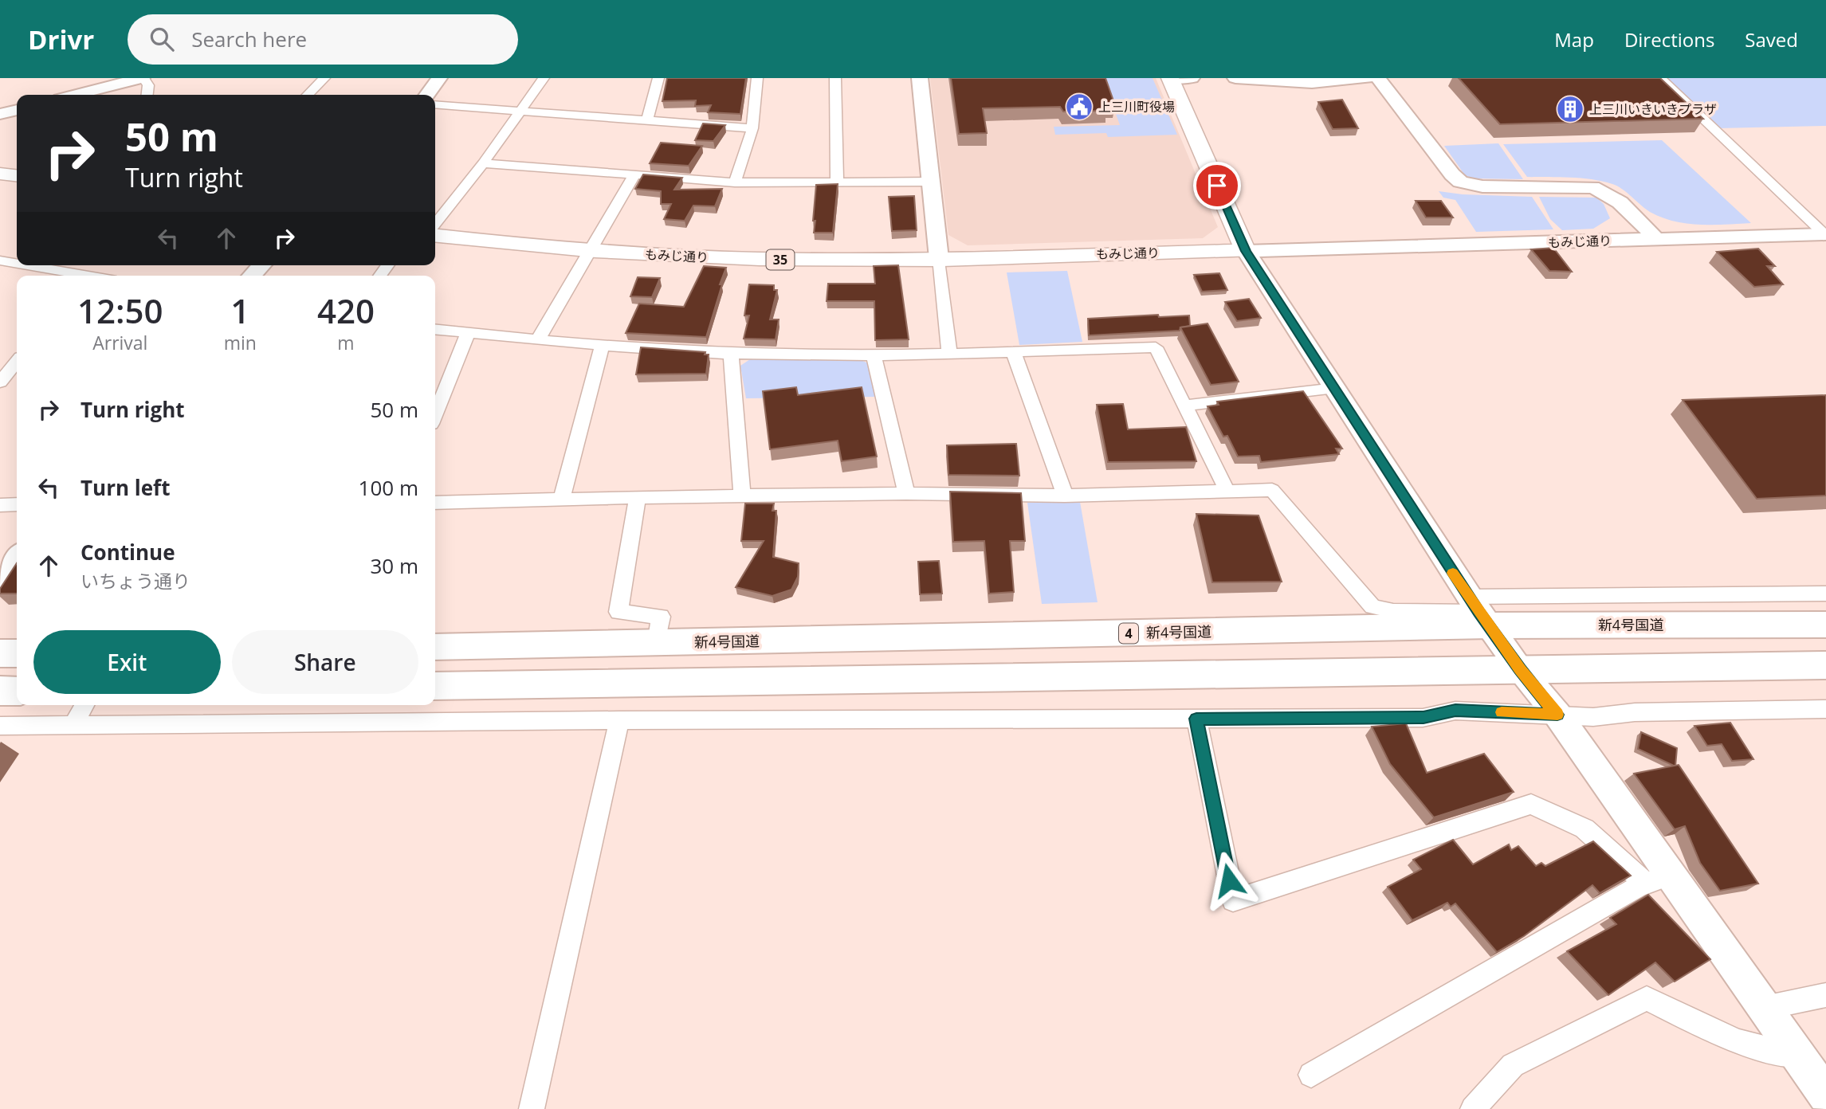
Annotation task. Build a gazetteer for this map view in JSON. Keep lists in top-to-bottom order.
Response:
{
  "streets": {
    "highway": ["新4号国道", "4"],
    "main road": ["もみじ通り", "35"]
  },
  "places": {
    "public building": ["上三川町役場"],
    "building": ["上三川いきいきプラザ"]
  },
  "page": {
    "header": "Drivr",
    "search": "Search here",
    "nav": ["Map", "Directions", "Saved"],
    "turn": ["50 m", "Turn right"],
    "eta": [
      "12:50",
      "Arrival",
      "1",
      "min",
      "420",
      "m"
    ],
    "list": [
      {
        "name": "Turn right",
        "value": "50 m"
      },
      {
        "name": "Turn left",
        "value": "100 m"
      },
      {
        "name": "Continue",
        "note": "いちょう通り",
        "value": "30 m"
      }
    ],
    "buttons": ["Exit", "Share"]
  }
}
